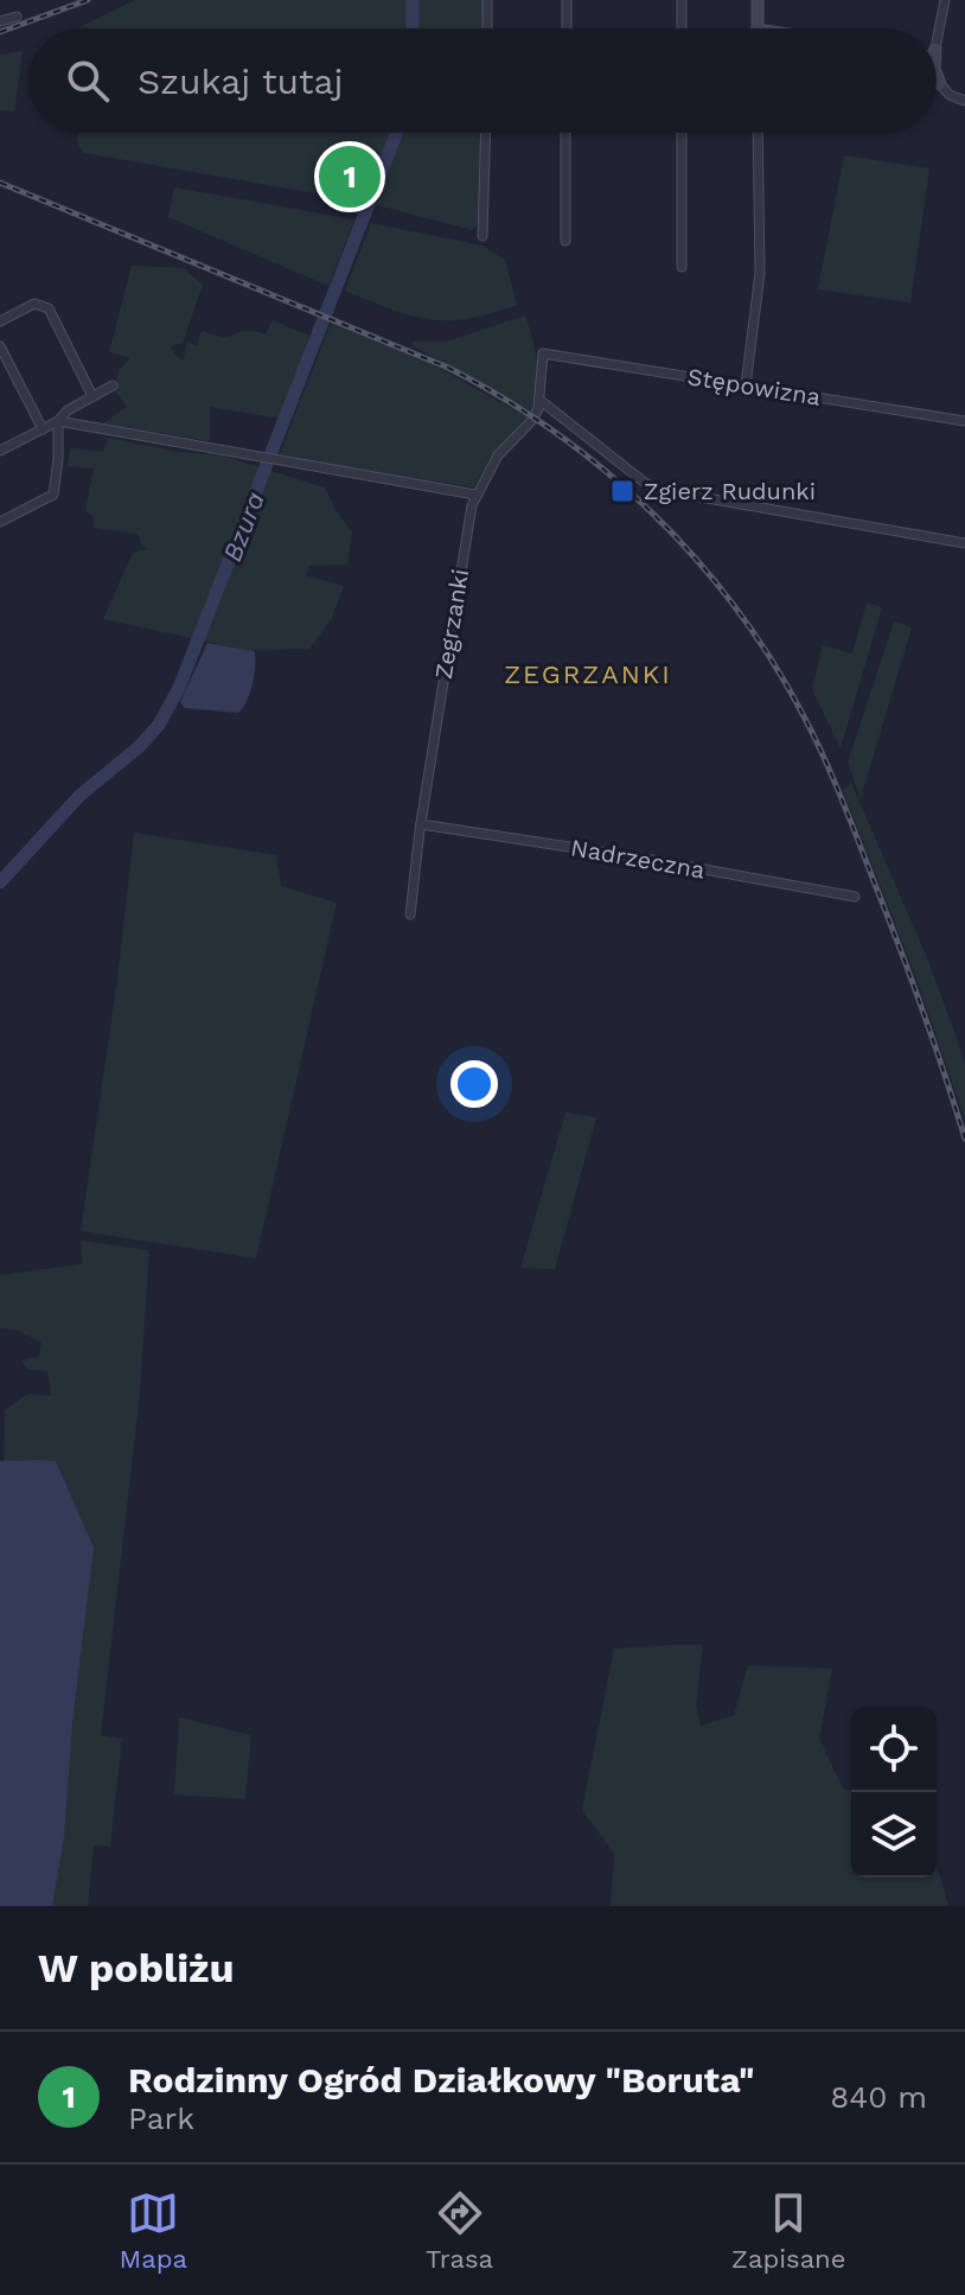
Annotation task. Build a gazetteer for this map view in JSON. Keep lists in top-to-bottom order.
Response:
{
  "streets": {
    "street": ["Stępowizna", "Zegrzanki", "Nadrzeczna"]
  },
  "crossings": [
    ["Stępowizna", "Zegrzanki"],
    ["Zegrzanki", "Nadrzeczna"]
  ],
  "districts": ["ZEGRZANKI"],
  "water": ["Bzura"],
  "places": {
    "transit": ["Zgierz Rudunki"]
  },
  "page": {
    "search": "Szukaj tutaj",
    "pins": "1",
    "heading": "W pobliżu",
    "list": [
      {
        "mark": "1",
        "name": "Rodzinny Ogród Działkowy \"Boruta\"",
        "note": "Park",
        "value": "840 m"
      }
    ],
    "nav": ["Mapa", "Trasa", "Zapisane"]
  }
}
